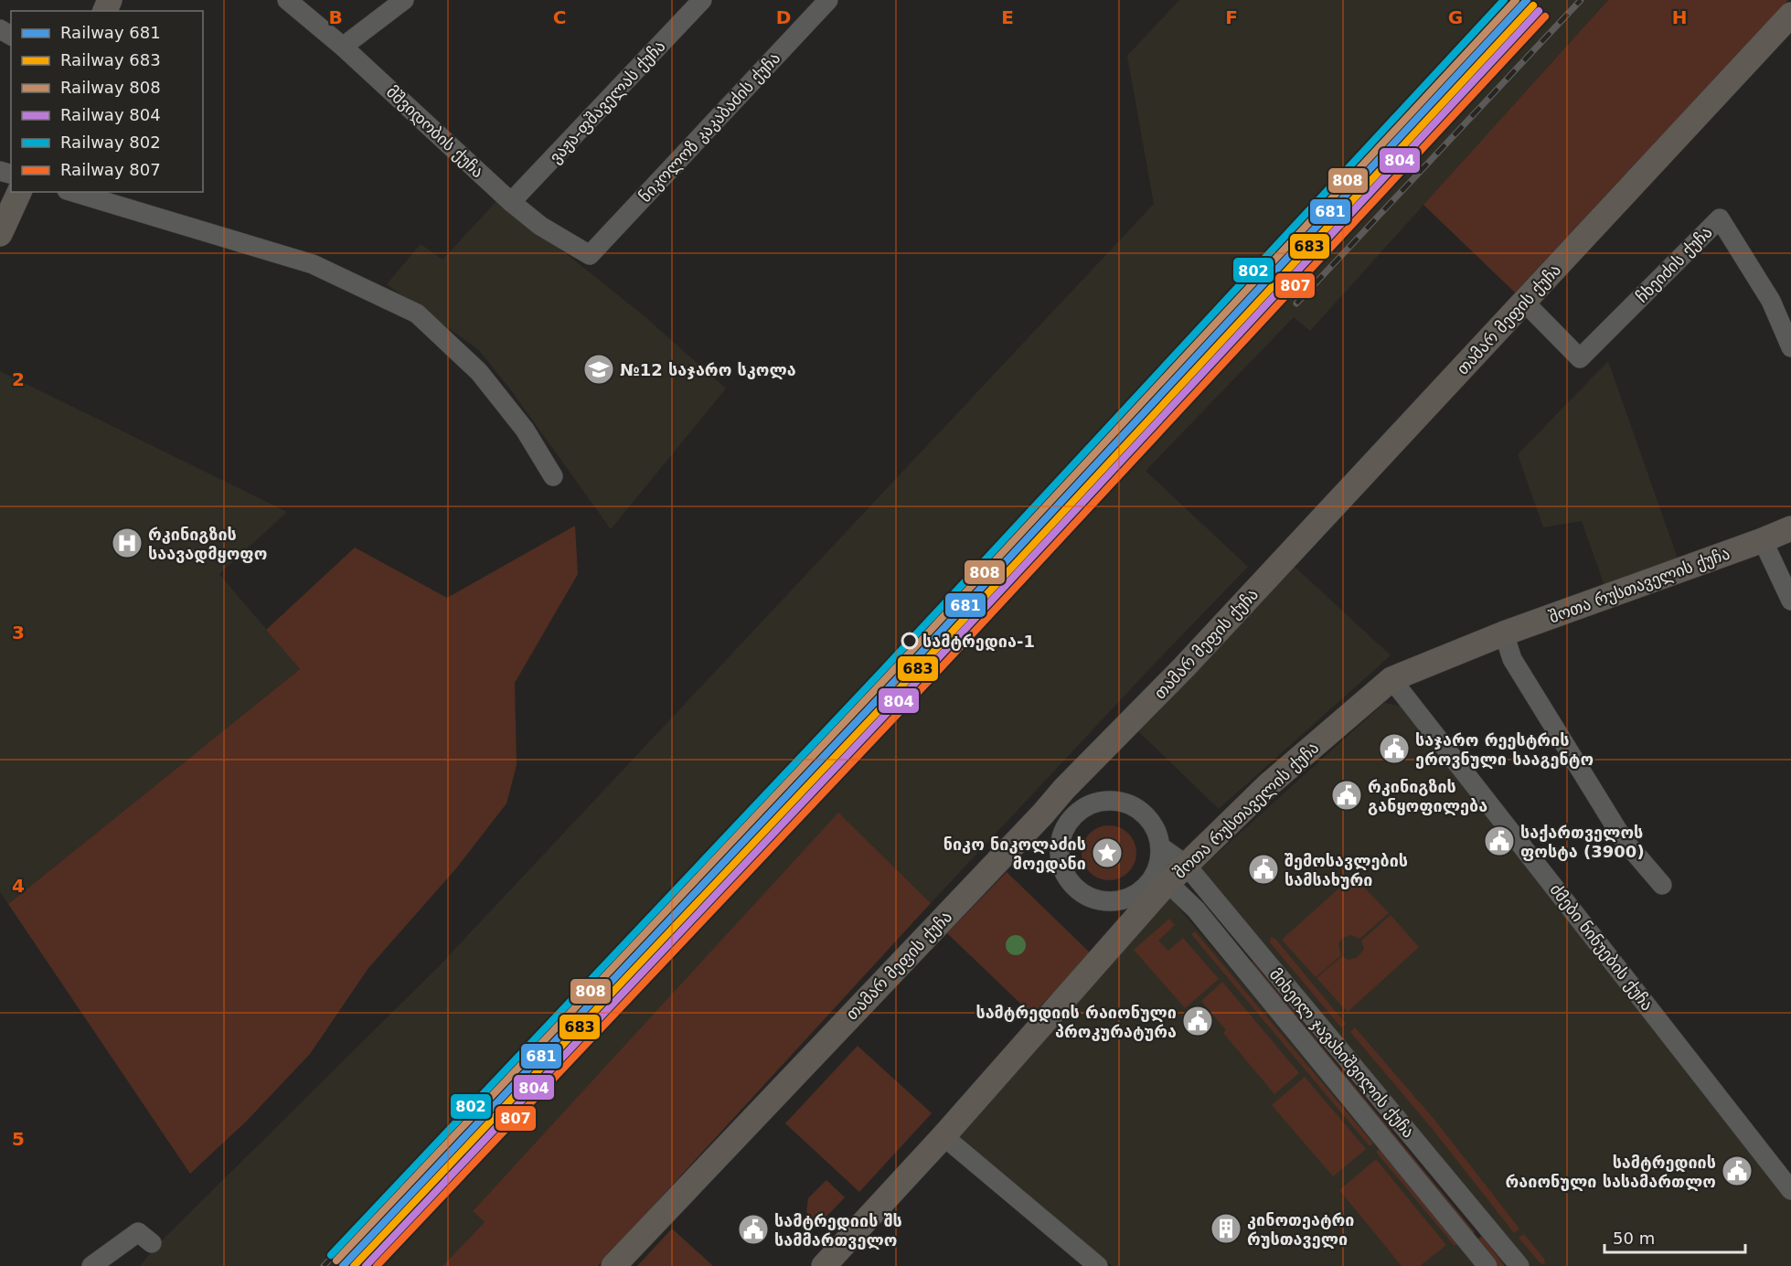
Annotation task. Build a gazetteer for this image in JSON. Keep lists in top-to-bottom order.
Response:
{
  "streets": {
    "main road": ["თამარ მეფის ქუჩა", "შოთა რუსთაველის ქუჩა"],
    "street": [
      "ვაჟა-ფშაველას ქუჩა",
      "ნიკოლოზ კაკაბაძის ქუჩა",
      "მშვიდობის ქუჩა",
      "ჩხეიძის ქუჩა",
      "ძმები ნინუების ქუჩა",
      "მიხეილ ჯავახიშვილის ქუჩა"
    ]
  },
  "crossings": [
    ["ვაჟა-ფშაველას ქუჩა", "მშვიდობის ქუჩა"],
    ["ნიკოლოზ კაკაბაძის ქუჩა", "მშვიდობის ქუჩა"],
    ["ჩხეიძის ქუჩა", "თამარ მეფის ქუჩა"],
    ["შოთა რუსთაველის ქუჩა", "ძმები ნინუების ქუჩა"],
    ["შოთა რუსთაველის ქუჩა", "მიხეილ ჯავახიშვილის ქუჩა"]
  ],
  "places": {
    "school or university": ["№12 საჯარო სკოლა"],
    "hospital": ["რკინიგზის საავადმყოფო"],
    "other": ["სამტრედია-1"],
    "public building": [
      "საჯარო რეესტრის ეროვნული სააგენტო",
      "რკინიგზის განყოფილება",
      "საქართველოს ფოსტა (3900)",
      "შემოსავლების სამსახური",
      "სამტრედიის რაიონული პროკურატურა",
      "სამტრედიის რაიონული სასამართლო",
      "სამტრედიის შს სამმართველო"
    ],
    "place": ["ნიკო ნიკოლაძის მოედანი"],
    "building": ["კინოთეატრი რუსთაველი"]
  },
  "lines": [
    "rail line 681",
    "rail line 808",
    "rail line 802",
    "rail line 683",
    "rail line 804",
    "rail line 807"
  ],
  "legend": [
    "Railway 681",
    "Railway 683",
    "Railway 808",
    "Railway 804",
    "Railway 802",
    "Railway 807"
  ],
  "scale_bar": "50 m",
  "grid": {
    "columns": [
      "B",
      "C",
      "D",
      "E",
      "F",
      "G",
      "H"
    ],
    "rows": [
      "2",
      "3",
      "4",
      "5"
    ]
  }
}
